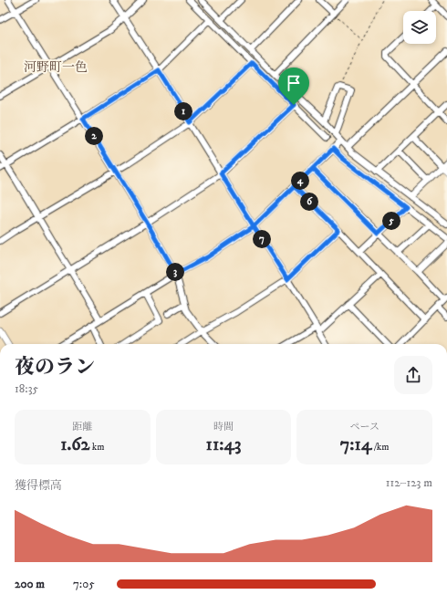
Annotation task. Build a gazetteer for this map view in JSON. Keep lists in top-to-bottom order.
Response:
{
  "districts": ["河野町一色"],
  "page": {
    "pins": [
      "1",
      "2",
      "4",
      "6",
      "5",
      "7",
      "3"
    ],
    "heading": ["夜のラン", "18:35"],
    "stats": [
      ["距離", "1.62 km"],
      ["時間", "11:43"],
      ["ペース", "7:14 /km"]
    ],
    "chart": ["獲得標高", "112–123 m"],
    "list": [
      {
        "name": "200 m",
        "note": "7:05"
      }
    ]
  }
}
